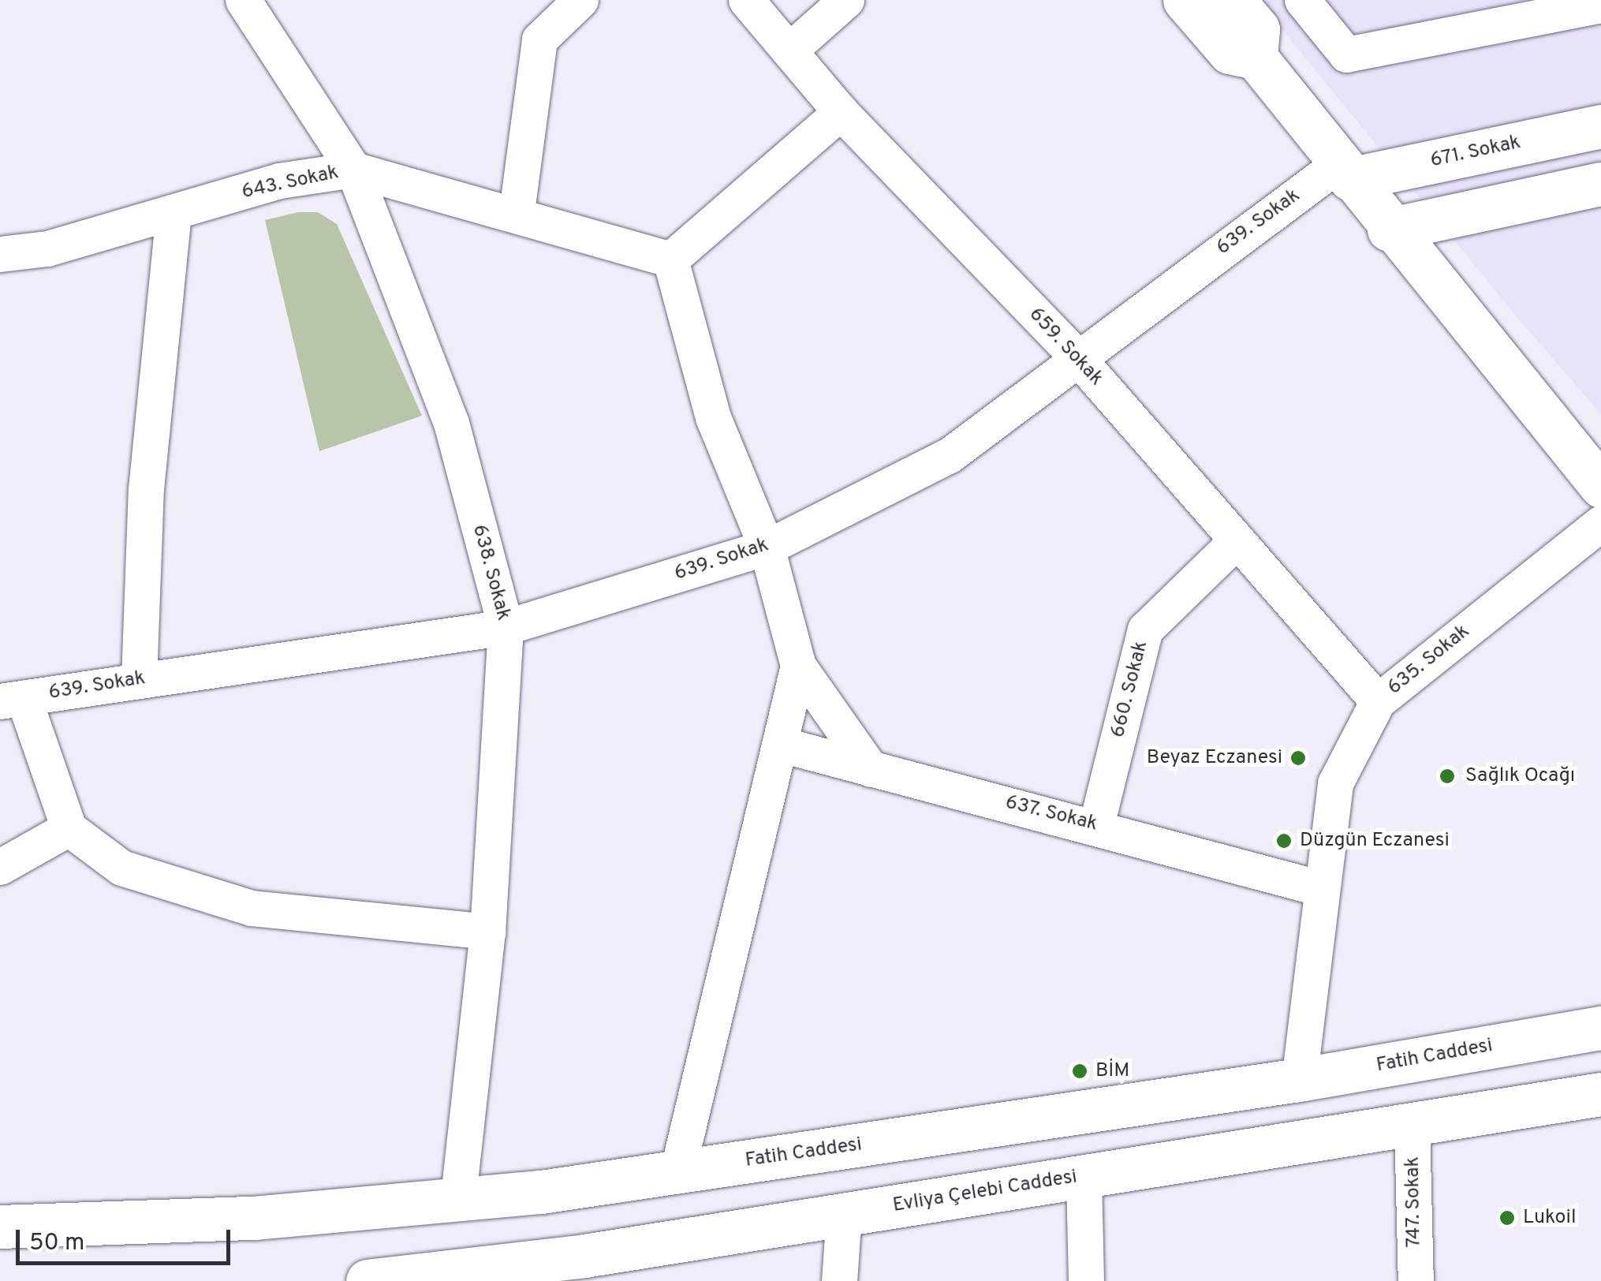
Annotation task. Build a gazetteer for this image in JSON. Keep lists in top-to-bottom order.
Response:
{
  "streets": {
    "main road": ["671. Sokak", "Fatih Caddesi", "Evliya Çelebi Caddesi"],
    "street": [
      "643. Sokak",
      "639. Sokak",
      "659. Sokak",
      "638. Sokak",
      "635. Sokak",
      "660. Sokak",
      "637. Sokak",
      "747. Sokak"
    ]
  },
  "crossings": [
    ["671. Sokak", "639. Sokak"],
    ["643. Sokak", "638. Sokak"],
    ["639. Sokak", "659. Sokak"],
    ["639. Sokak", "638. Sokak"],
    ["659. Sokak", "635. Sokak"],
    ["659. Sokak", "660. Sokak"],
    ["638. Sokak", "Fatih Caddesi"],
    ["635. Sokak", "637. Sokak"],
    ["635. Sokak", "Fatih Caddesi"],
    ["660. Sokak", "637. Sokak"],
    ["Evliya Çelebi Caddesi", "747. Sokak"]
  ],
  "places": [
    "Beyaz Eczanesi",
    "Sağlık Ocağı",
    "Düzgün Eczanesi",
    "BİM",
    "Lukoil"
  ],
  "scale_bar": "50 m"
}
